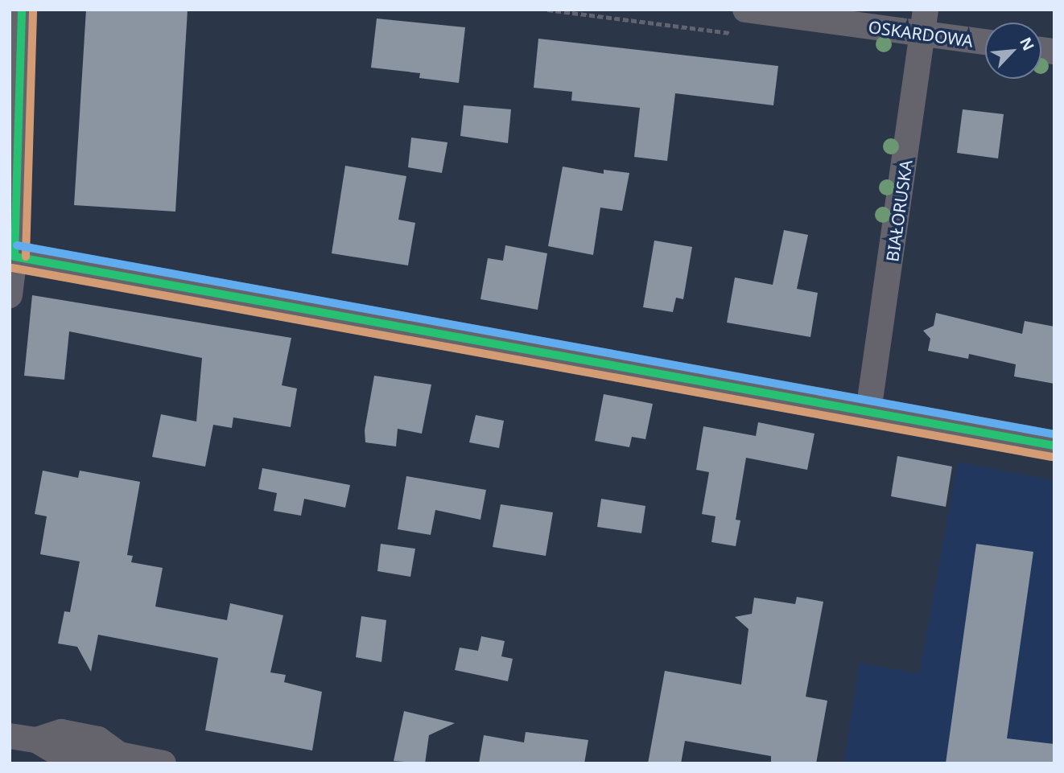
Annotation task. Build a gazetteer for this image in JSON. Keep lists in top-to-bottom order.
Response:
{
  "streets": {
    "street": ["OSKARDOWA", "BIAŁORUSKA"]
  },
  "crossings": [
    ["OSKARDOWA", "BIAŁORUSKA"]
  ],
  "north": "top right"
}
